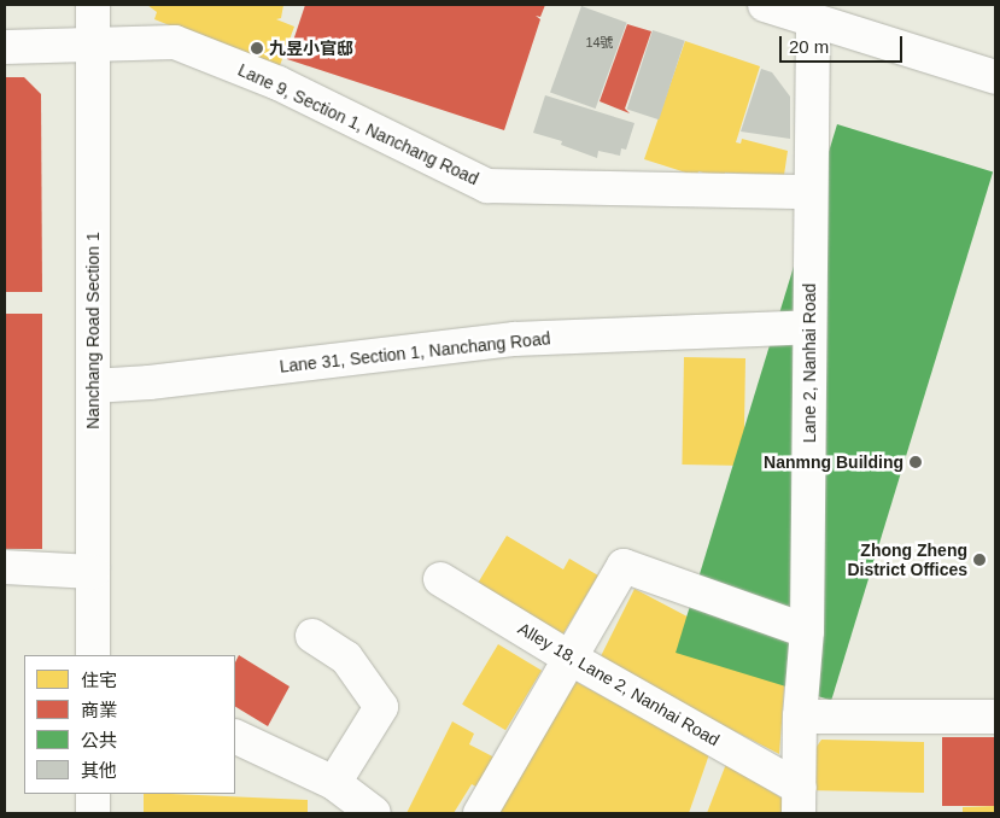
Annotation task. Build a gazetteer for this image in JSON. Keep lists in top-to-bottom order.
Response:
{
  "streets": {
    "street": [
      "Lane 9, Section 1, Nanchang Road",
      "Nanchang Road Section 1",
      "Lane 31, Section 1, Nanchang Road",
      "Lane 2, Nanhai Road",
      "Alley 18, Lane 2, Nanhai Road"
    ]
  },
  "crossings": [
    ["Lane 9, Section 1, Nanchang Road", "Nanchang Road Section 1"],
    ["Lane 9, Section 1, Nanchang Road", "Lane 2, Nanhai Road"],
    ["Nanchang Road Section 1", "Lane 31, Section 1, Nanchang Road"],
    ["Lane 31, Section 1, Nanchang Road", "Lane 2, Nanhai Road"],
    ["Lane 2, Nanhai Road", "Alley 18, Lane 2, Nanhai Road"]
  ],
  "places": ["九昱小官邸", "Nanmng Building", "Zhong Zheng District Offices"],
  "house_numbers": ["14號"],
  "legend": [
    "住宅",
    "商業",
    "公共",
    "其他"
  ],
  "scale_bar": "20 m"
}
